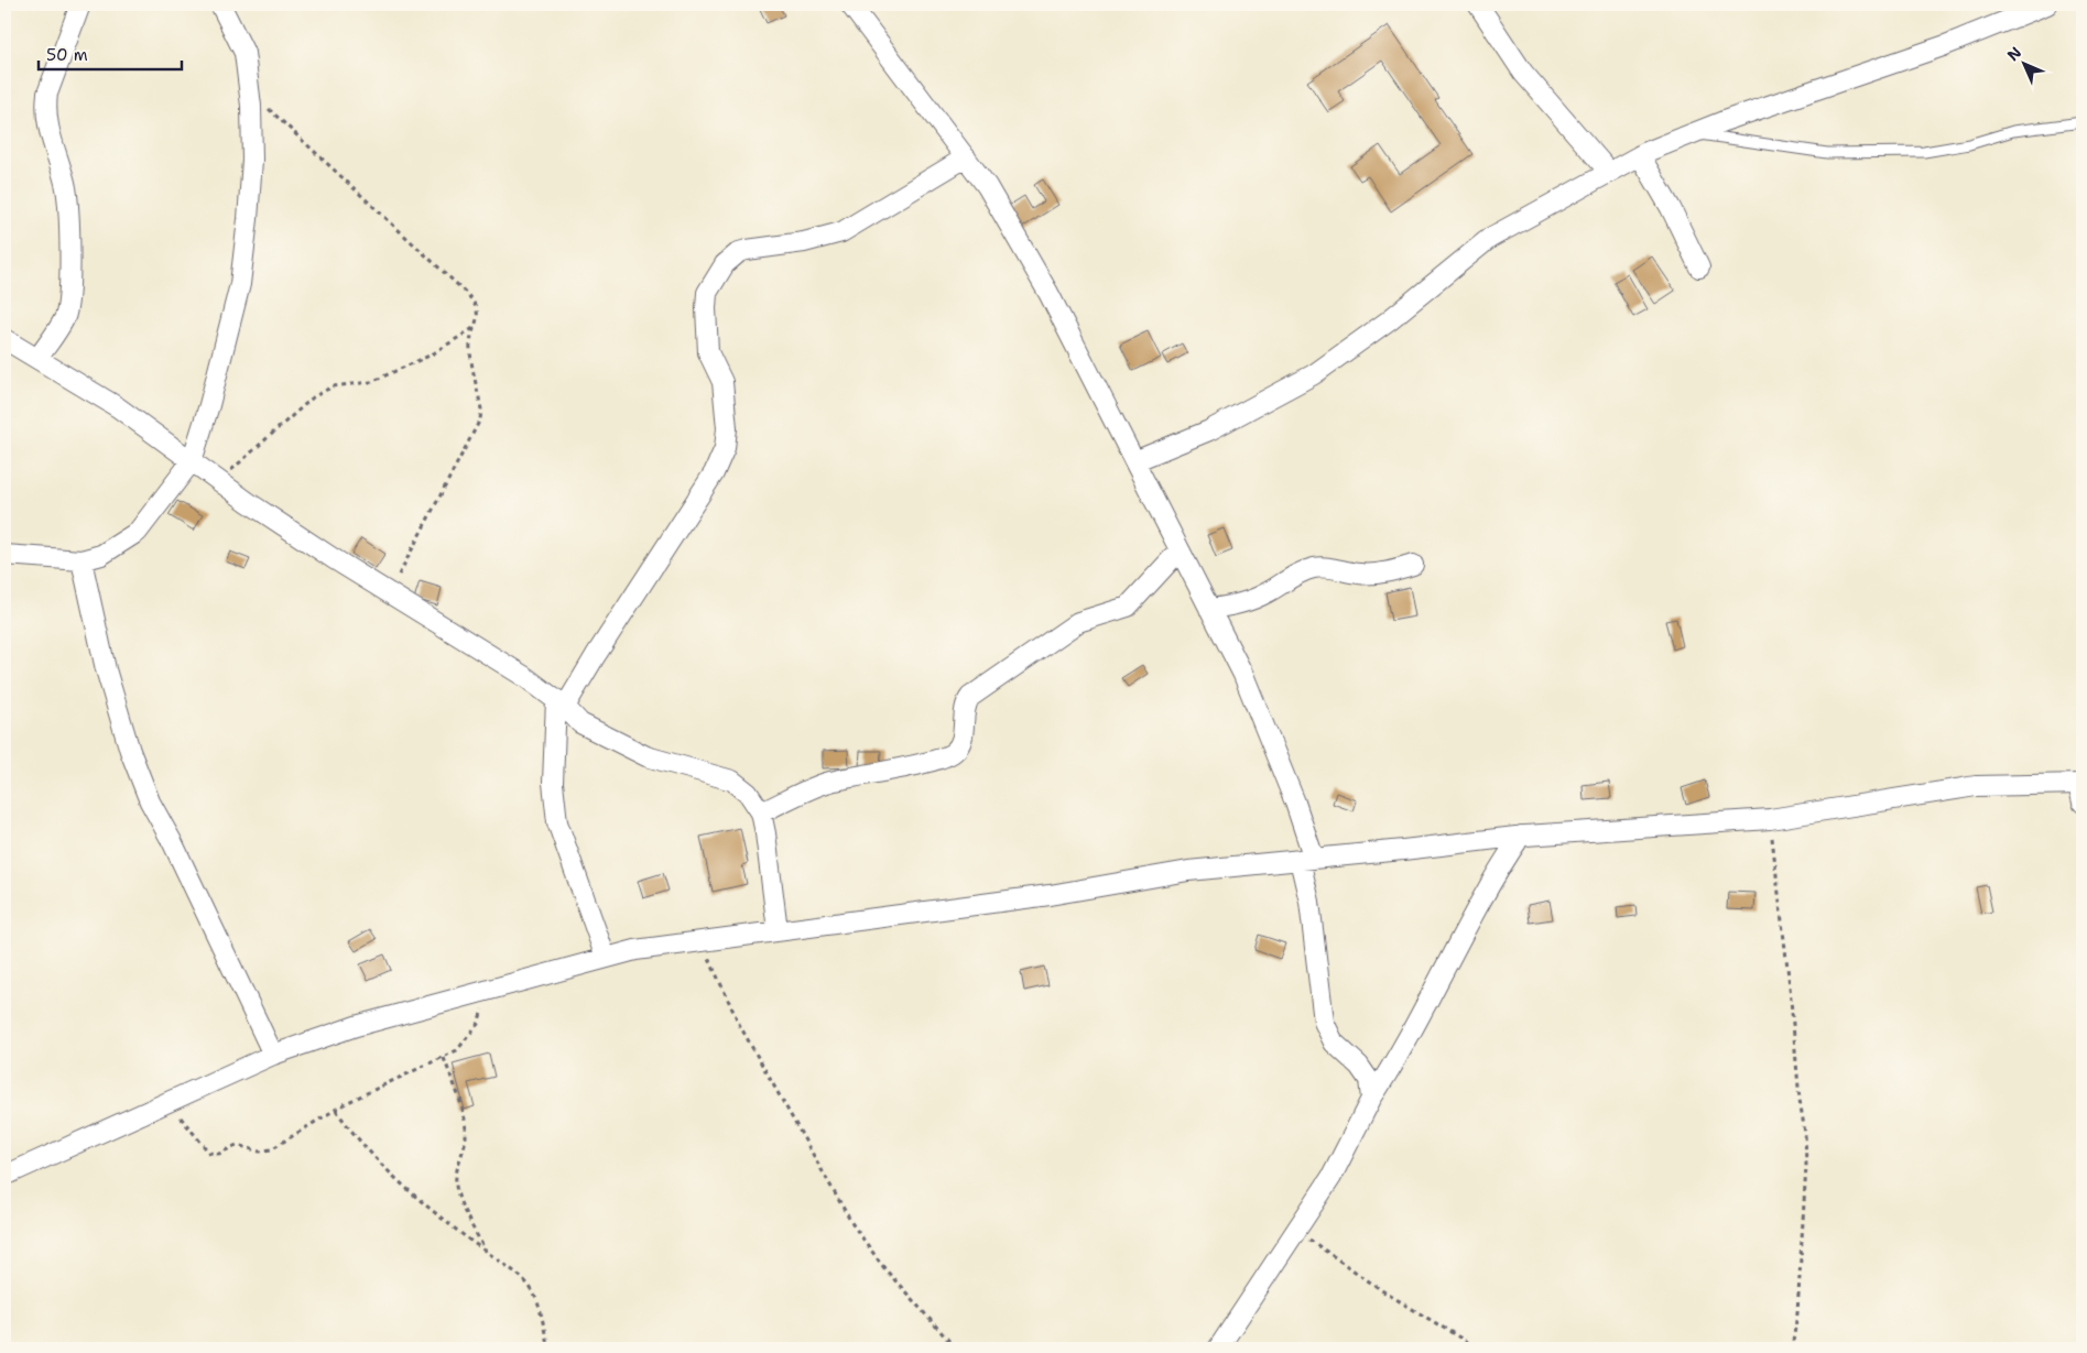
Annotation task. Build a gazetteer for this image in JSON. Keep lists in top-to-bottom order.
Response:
{
  "scale_bar": "50 m",
  "north": "top left"
}
